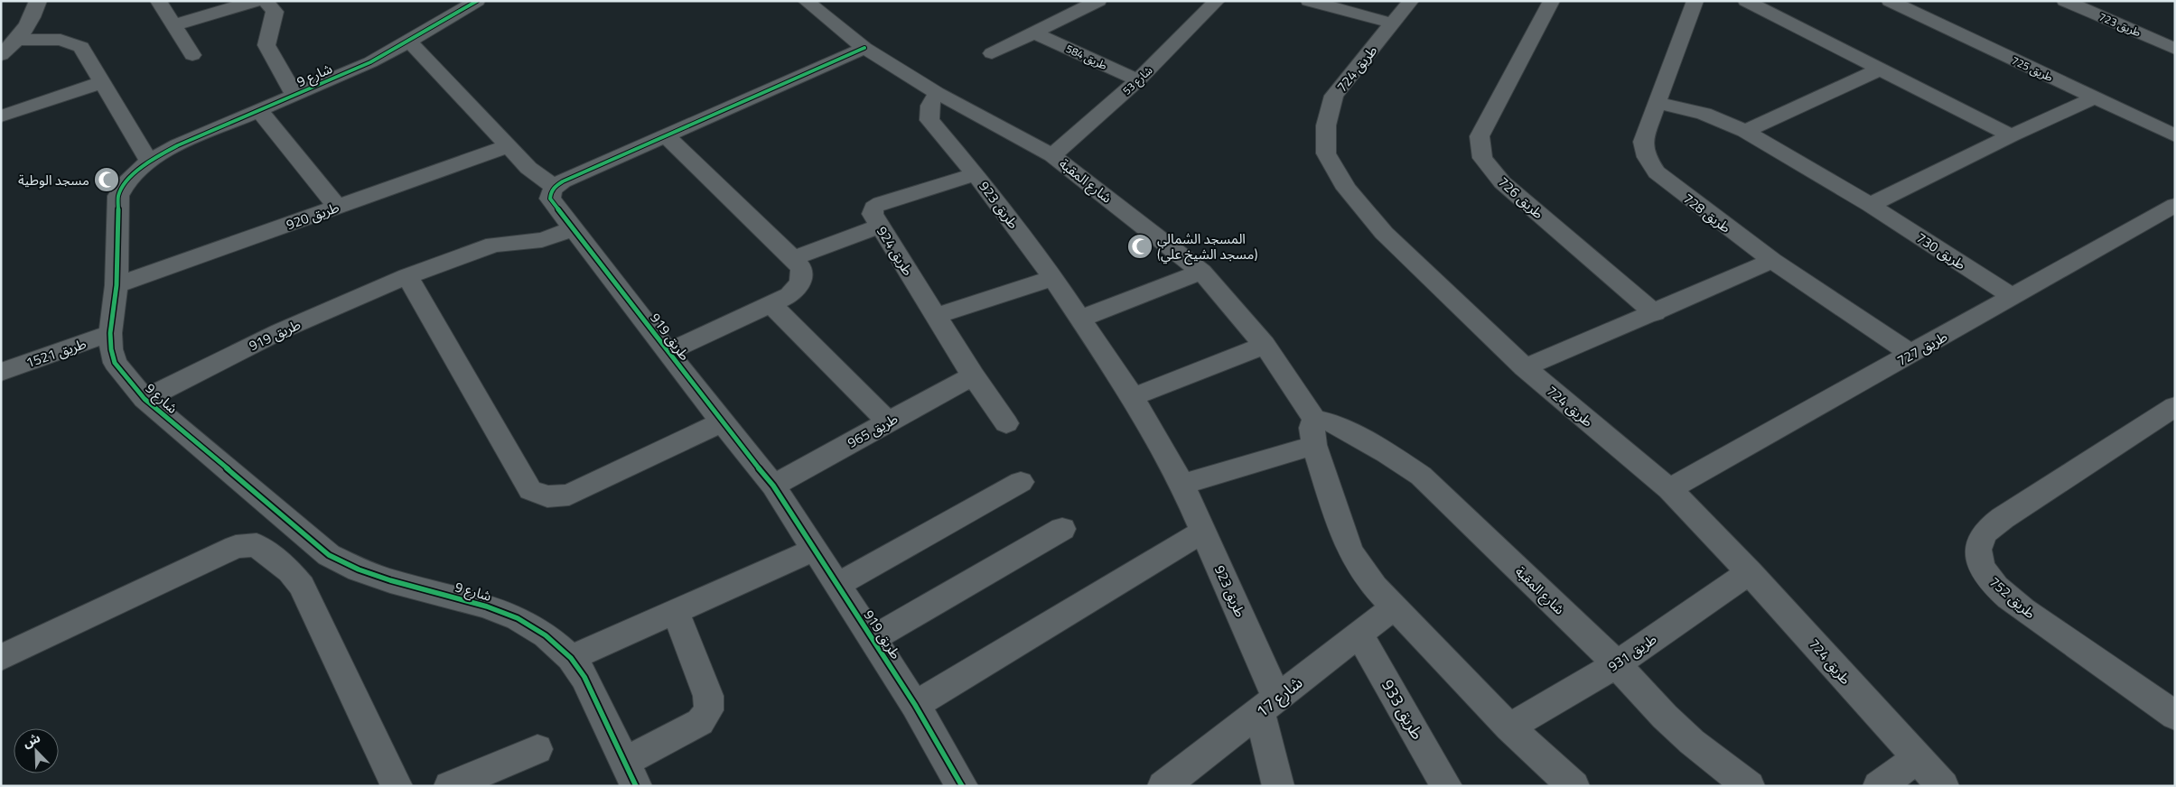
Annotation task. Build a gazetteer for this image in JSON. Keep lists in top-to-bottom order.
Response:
{
  "streets": {
    "street": [
      "طريق 723",
      "طريق 584",
      "طريق 724",
      "طريق 725",
      "شارع 9",
      "شارع 53",
      "شارع المقبة",
      "طريق 726",
      "طريق 923",
      "طريق 728",
      "طريق 920",
      "طريق 924",
      "طريق 730",
      "طريق 919",
      "طريق 727",
      "طريق 1521",
      "طريق 965",
      "طريق 752",
      "طريق 931",
      "شارع 17",
      "طريق 933"
    ]
  },
  "crossings": [
    ["طريق 584", "شارع 53"],
    ["طريق 724", "طريق 727"],
    ["طريق 724", "طريق 931"],
    ["شارع 9", "طريق 920"],
    ["شارع 9", "طريق 919"],
    ["شارع 9", "طريق 1521"],
    ["شارع 53", "شارع المقبة"],
    ["شارع المقبة", "طريق 923"],
    ["شارع المقبة", "طريق 931"],
    ["شارع المقبة", "شارع 17"],
    ["طريق 923", "طريق 924"],
    ["طريق 923", "شارع 17"],
    ["طريق 728", "طريق 730"],
    ["طريق 728", "طريق 727"],
    ["طريق 924", "طريق 965"],
    ["طريق 730", "طريق 727"],
    ["طريق 919", "طريق 965"],
    ["شارع 17", "طريق 933"]
  ],
  "places": {
    "mosque": ["مسجد الوطية", "المسجد الشمالي (مسجد الشيخ علي)"]
  },
  "north": "top left"
}
